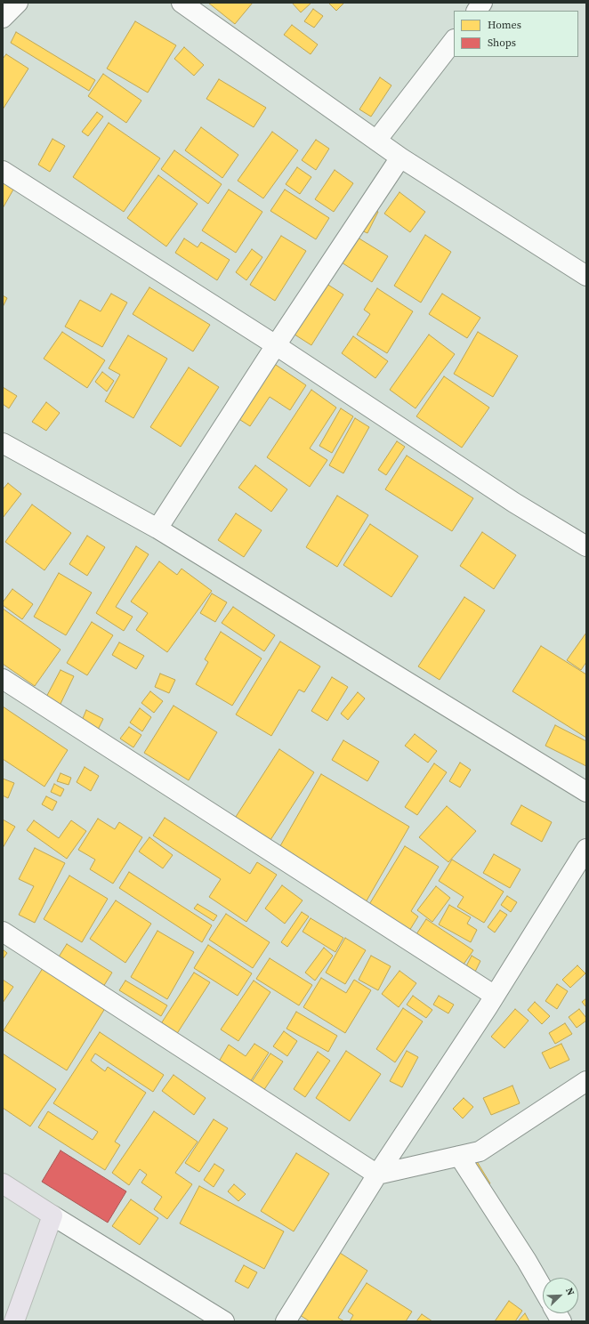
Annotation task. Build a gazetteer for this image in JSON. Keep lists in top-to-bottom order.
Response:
{
  "legend": ["Homes", "Shops"],
  "north": "top right"
}
